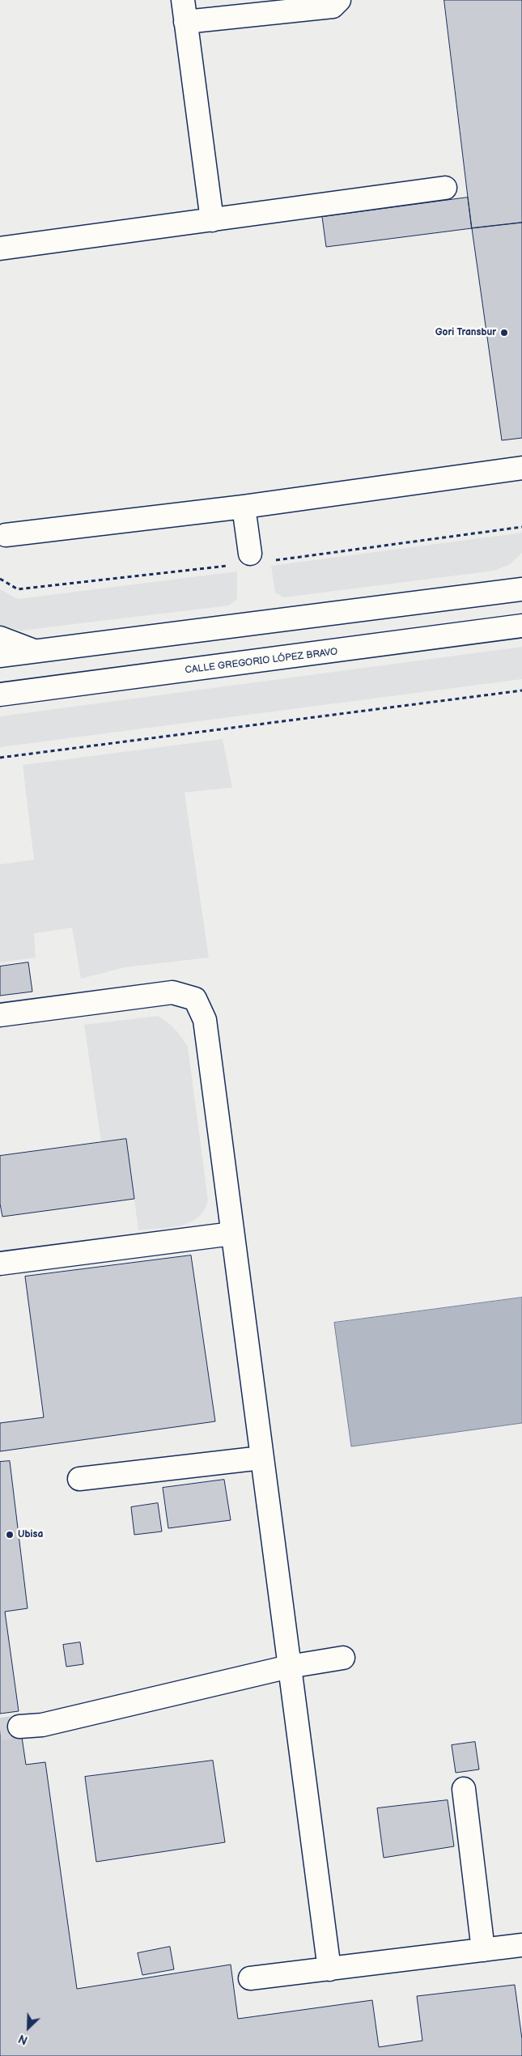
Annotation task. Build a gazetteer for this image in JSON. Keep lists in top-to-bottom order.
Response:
{
  "streets": {
    "main road": ["CALLE GREGORIO LÓPEZ BRAVO"]
  },
  "places": ["Gori Transbur", "Ubisa"],
  "north": "bottom left"
}
